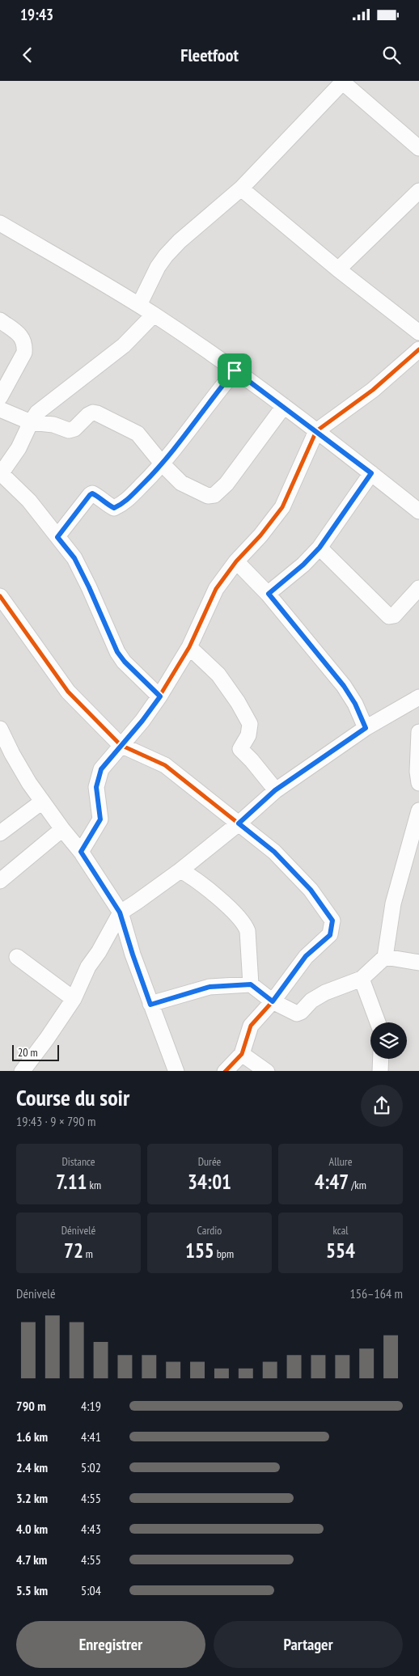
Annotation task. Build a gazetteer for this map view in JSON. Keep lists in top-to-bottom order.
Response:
{
  "scale_bar": "20 m",
  "page": {
    "status": "19:43",
    "header": "Fleetfoot",
    "scale": "20 m",
    "heading": ["Course du soir", "19:43 · 9 × 790 m"],
    "stats": [
      ["Distance", "7.11 km"],
      ["Durée", "34:01"],
      ["Allure", "4:47 /km"],
      ["Dénivelé", "72 m"],
      ["Cardio", "155 bpm"],
      ["kcal", "554"]
    ],
    "chart": ["Dénivelé", "156–164 m"],
    "list": [
      {
        "name": "790 m",
        "note": "4:19"
      },
      {
        "name": "1.6 km",
        "note": "4:41"
      },
      {
        "name": "2.4 km",
        "note": "5:02"
      },
      {
        "name": "3.2 km",
        "note": "4:55"
      },
      {
        "name": "4.0 km",
        "note": "4:43"
      },
      {
        "name": "4.7 km",
        "note": "4:55"
      },
      {
        "name": "5.5 km",
        "note": "5:04"
      }
    ],
    "buttons": ["Enregistrer", "Partager"]
  }
}
